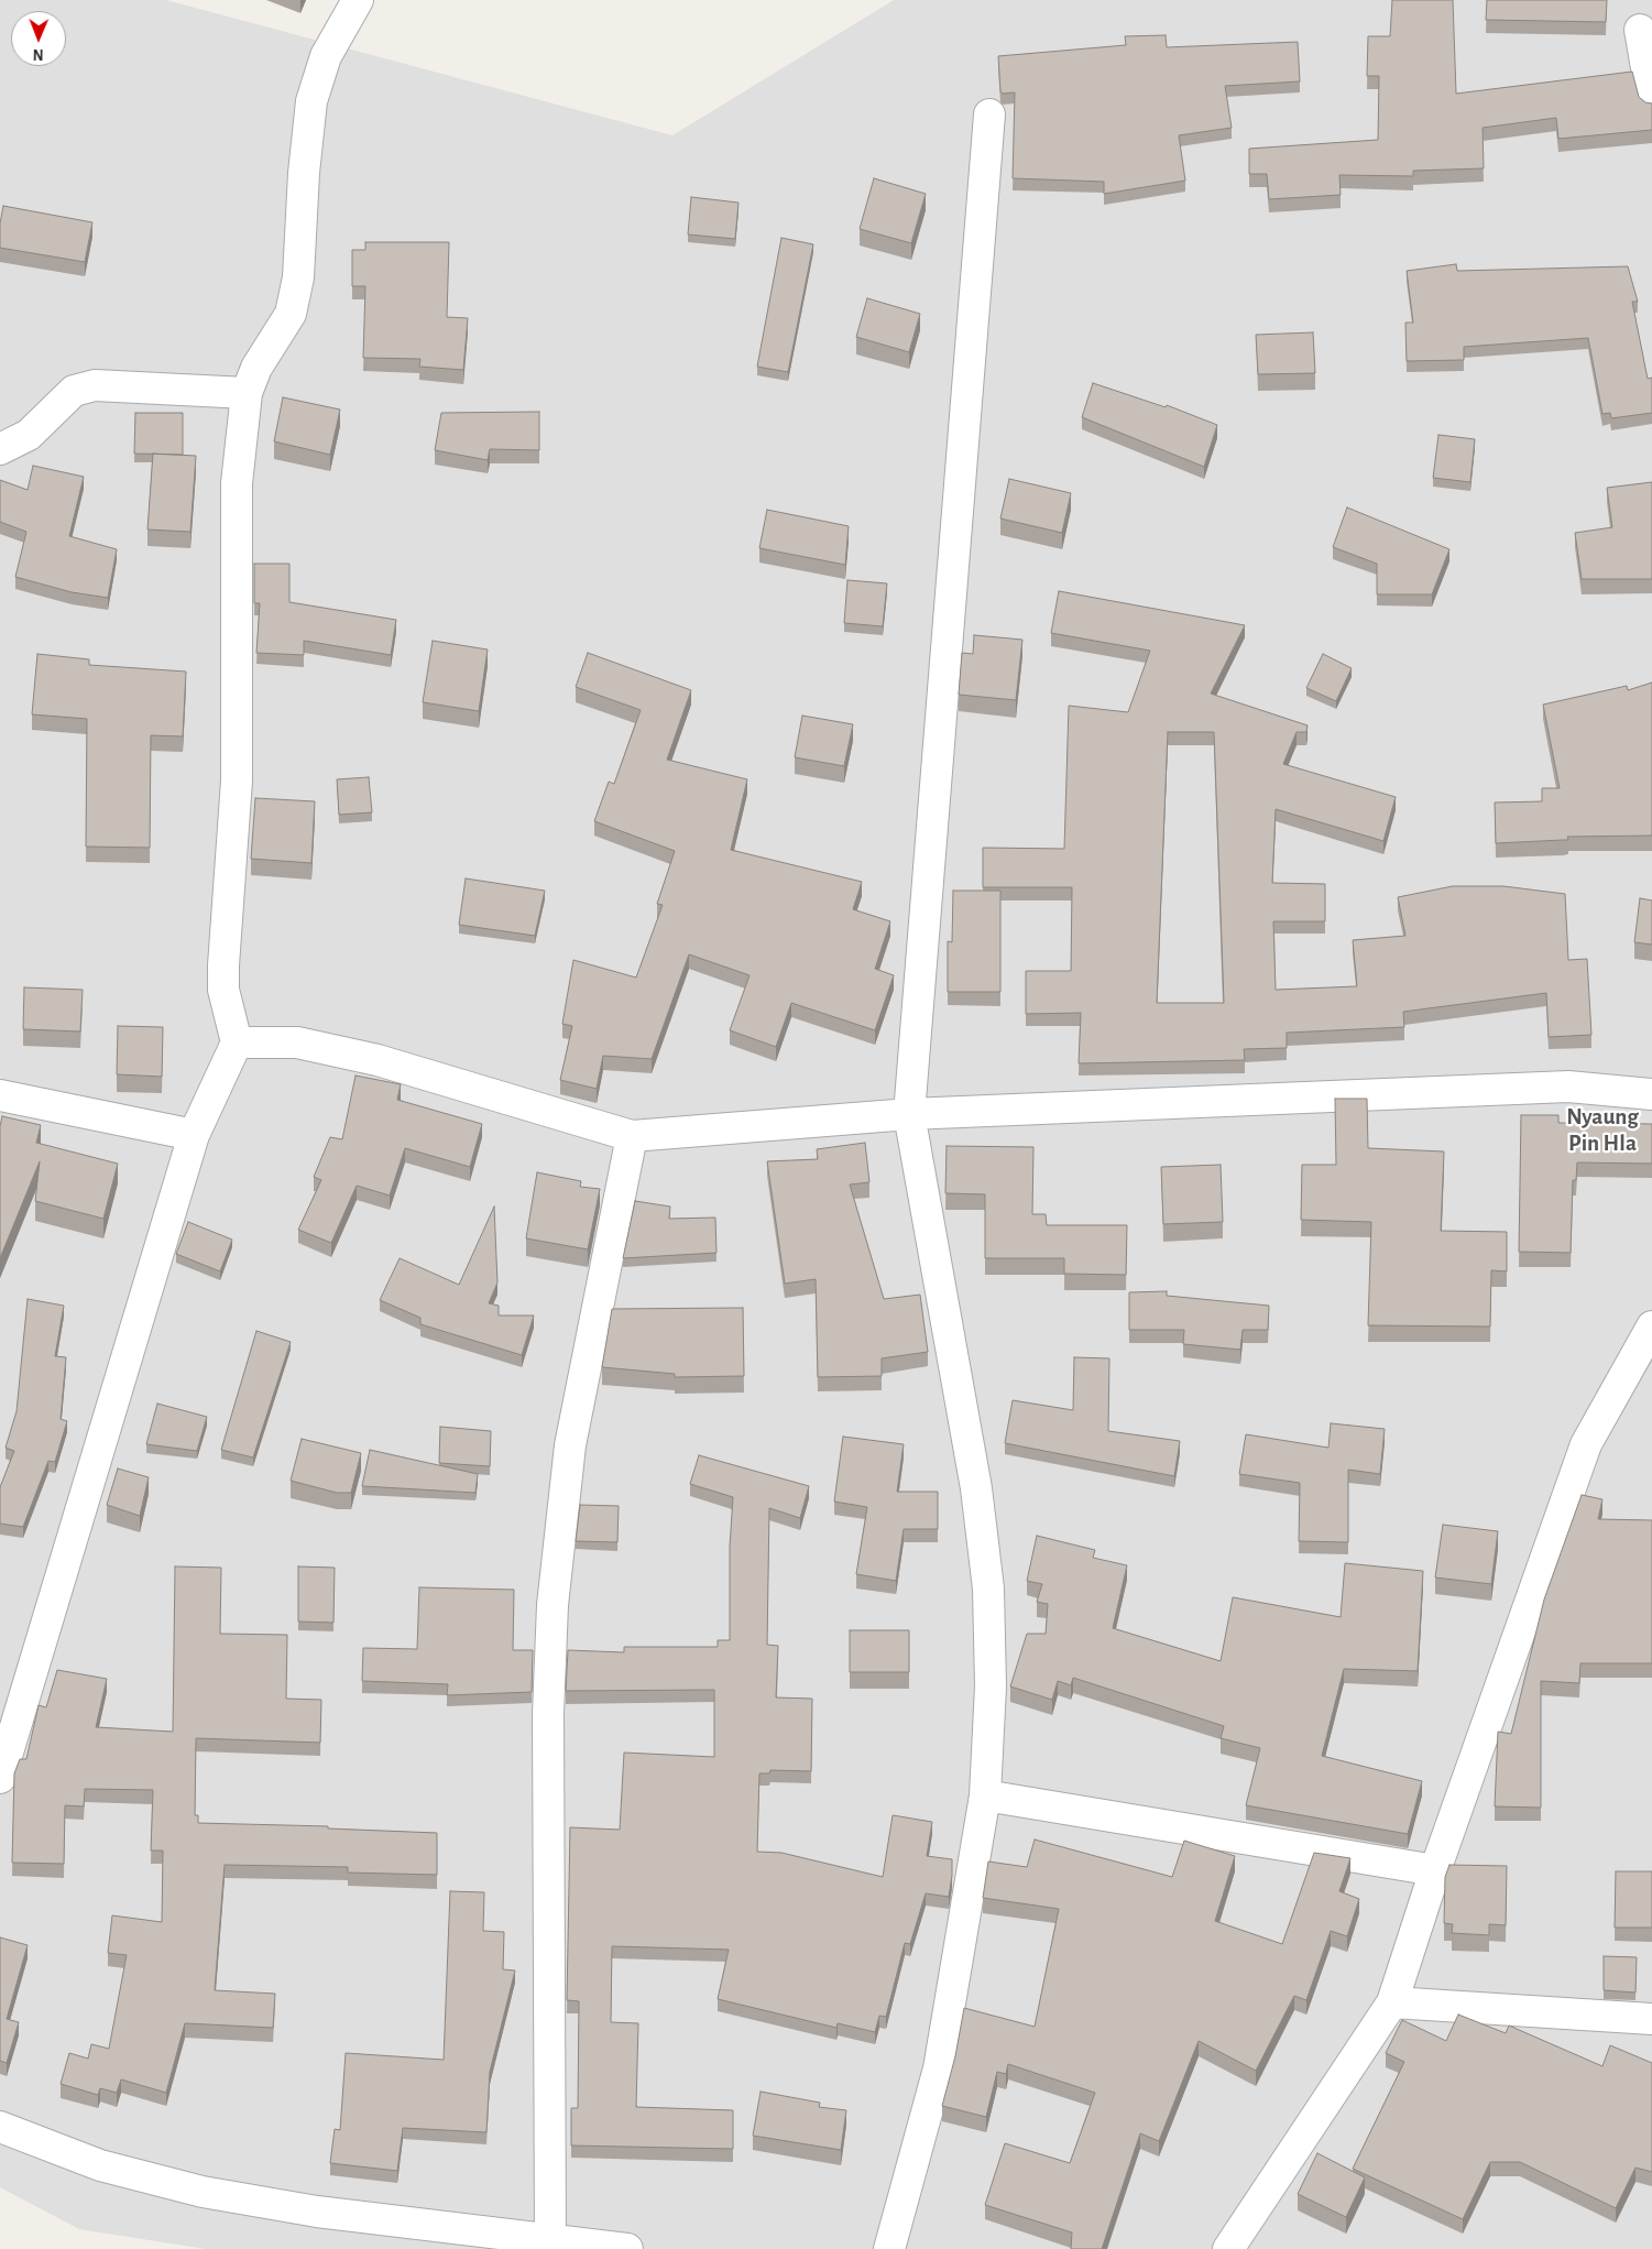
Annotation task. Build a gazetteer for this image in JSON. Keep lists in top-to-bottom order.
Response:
{
  "districts": ["Nyaung Pin Hla"],
  "north": "bottom"
}
